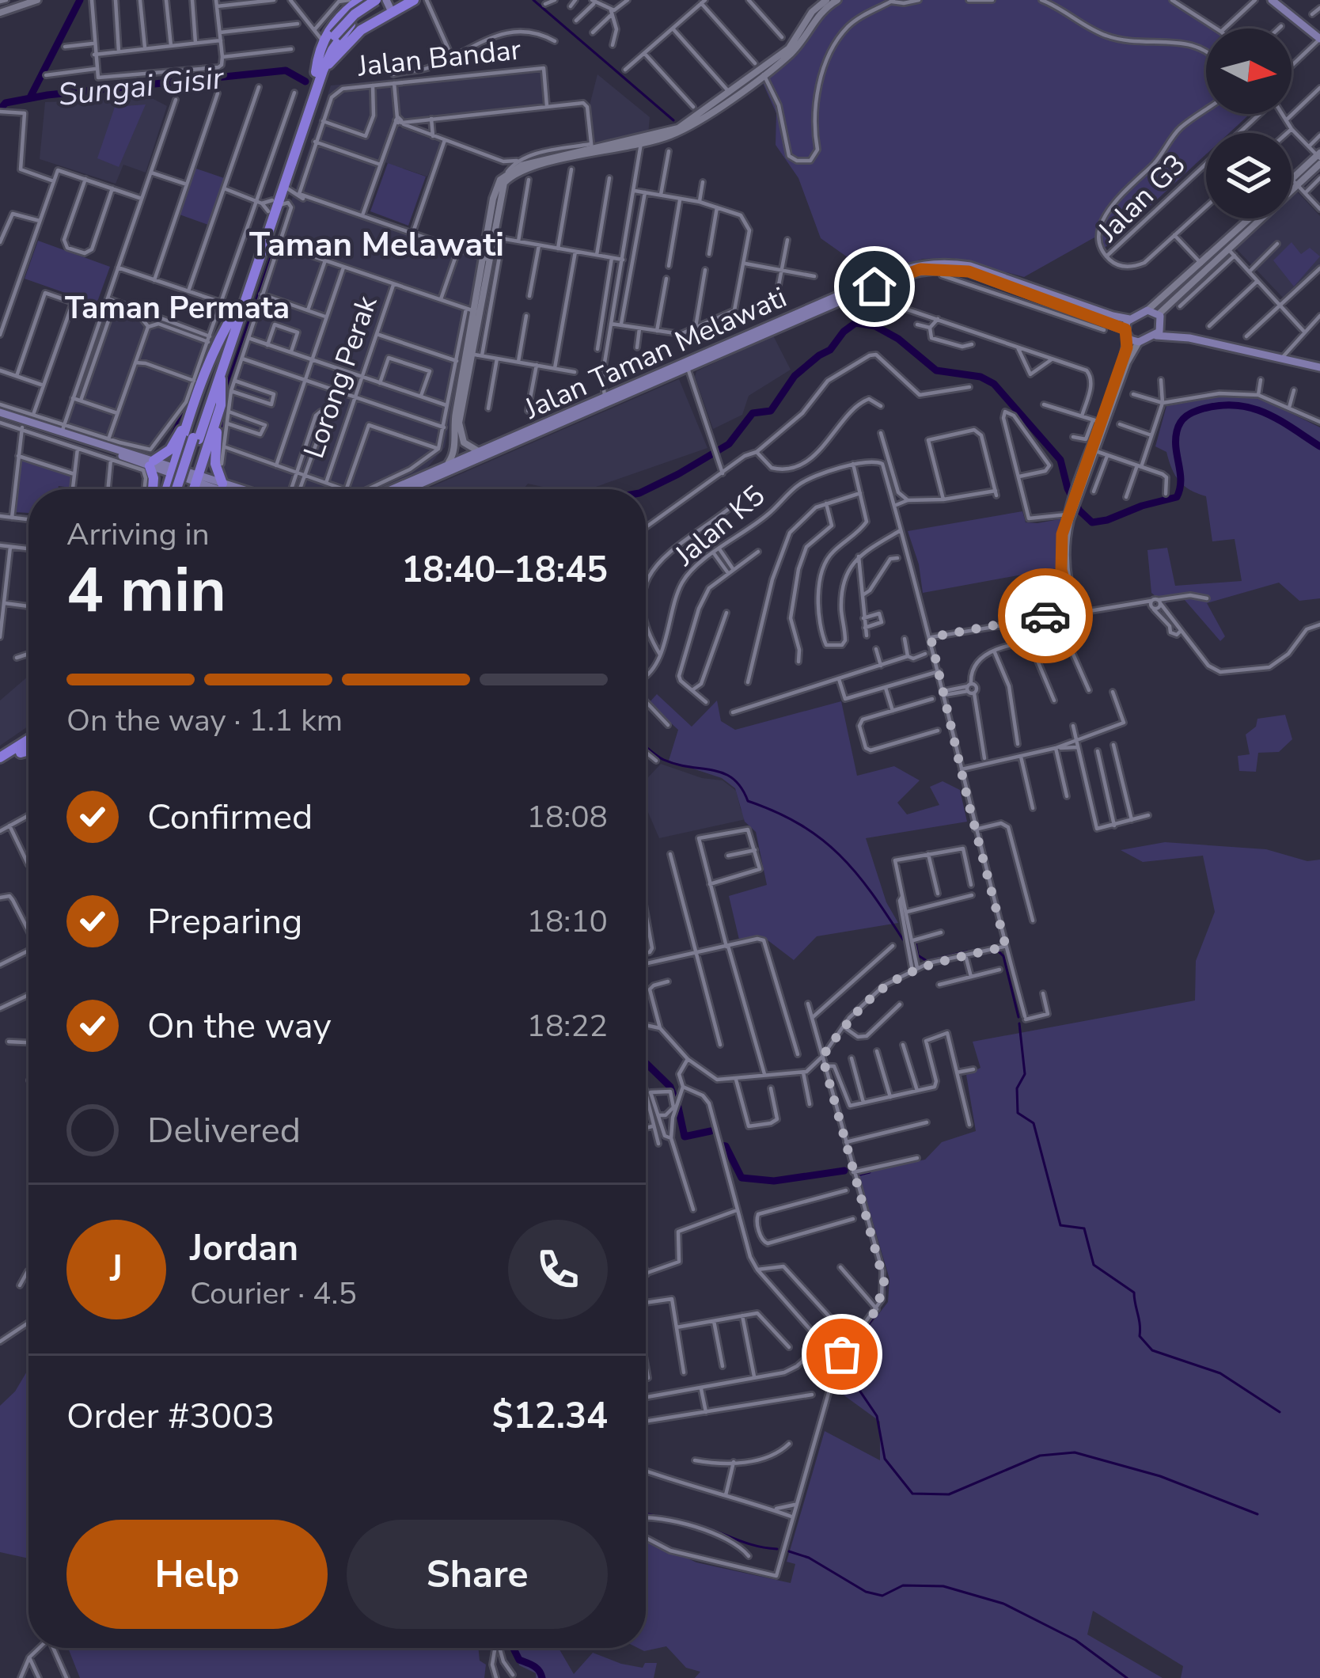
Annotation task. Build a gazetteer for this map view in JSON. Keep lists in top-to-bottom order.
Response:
{
  "streets": {
    "main road": ["Jalan Taman Melawati"],
    "street": [
      "Jalan Bandar",
      "Jalan G3",
      "Lorong Perak",
      "Jalan K5"
    ]
  },
  "districts": ["Taman Melawati", "Taman Permata"],
  "water": ["Sungai Gisir"],
  "north": "right",
  "page": {
    "heading": ["4 min", "Arriving in", "18:40–18:45"],
    "panel": [
      "Jordan",
      "Courier · 4.5",
      "Order #3003",
      "$12.34"
    ],
    "bar": "On the way · 1.1 km",
    "list": [
      ["Confirmed", "18:08"],
      ["Preparing", "18:10"],
      ["On the way", "18:22"],
      "Delivered"
    ],
    "round": "J",
    "buttons": ["Help", "Share"]
  }
}
